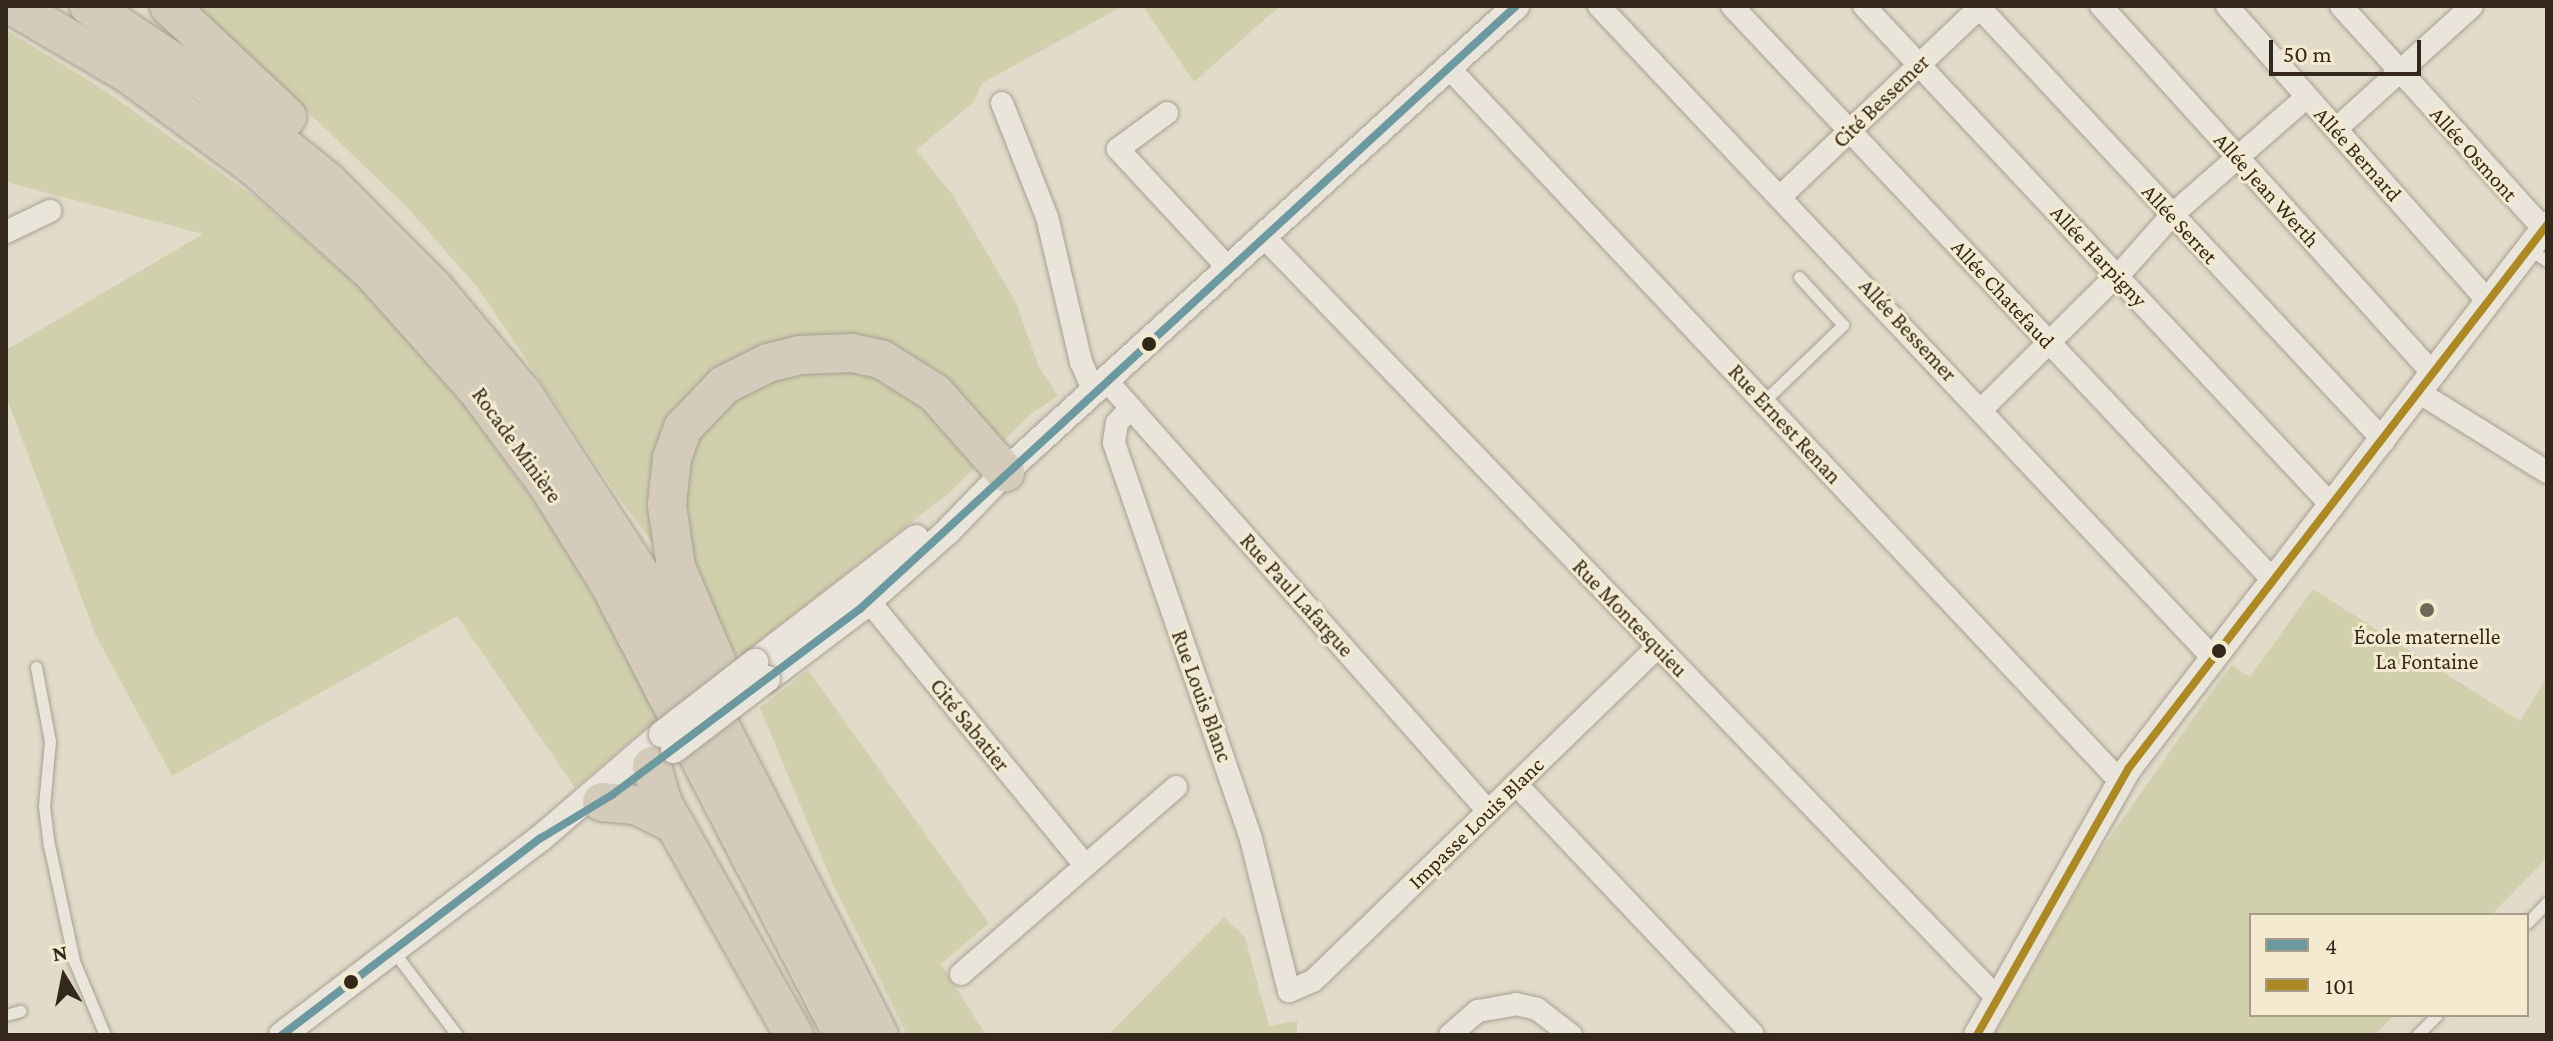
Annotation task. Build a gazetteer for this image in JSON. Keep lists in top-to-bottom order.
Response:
{
  "streets": {
    "highway": ["Rocade Minière"],
    "street": [
      "Cité Bessemer",
      "Allée Bernard",
      "Allée Osmont",
      "Allée Jean Werth",
      "Allée Serret",
      "Allée Harpigny",
      "Allée Chatefaud",
      "Allée Bessemer",
      "Rue Ernest Renan",
      "Rue Paul Lafargue",
      "Rue Montesquieu",
      "Rue Louis Blanc",
      "Cité Sabatier",
      "Impasse Louis Blanc"
    ]
  },
  "crossings": [
    ["Cité Bessemer", "Allée Serret"],
    ["Cité Bessemer", "Allée Harpigny"],
    ["Cité Bessemer", "Allée Chatefaud"],
    ["Cité Bessemer", "Allée Bessemer"],
    ["Rue Paul Lafargue", "Rue Louis Blanc"],
    ["Rue Paul Lafargue", "Impasse Louis Blanc"],
    ["Rue Montesquieu", "Impasse Louis Blanc"],
    ["Rue Louis Blanc", "Impasse Louis Blanc"]
  ],
  "places": ["École maternelle La Fontaine"],
  "lines": ["transit line 4", "transit line 101"],
  "legend": ["4", "101"],
  "scale_bar": "50 m",
  "north": "top"
}
